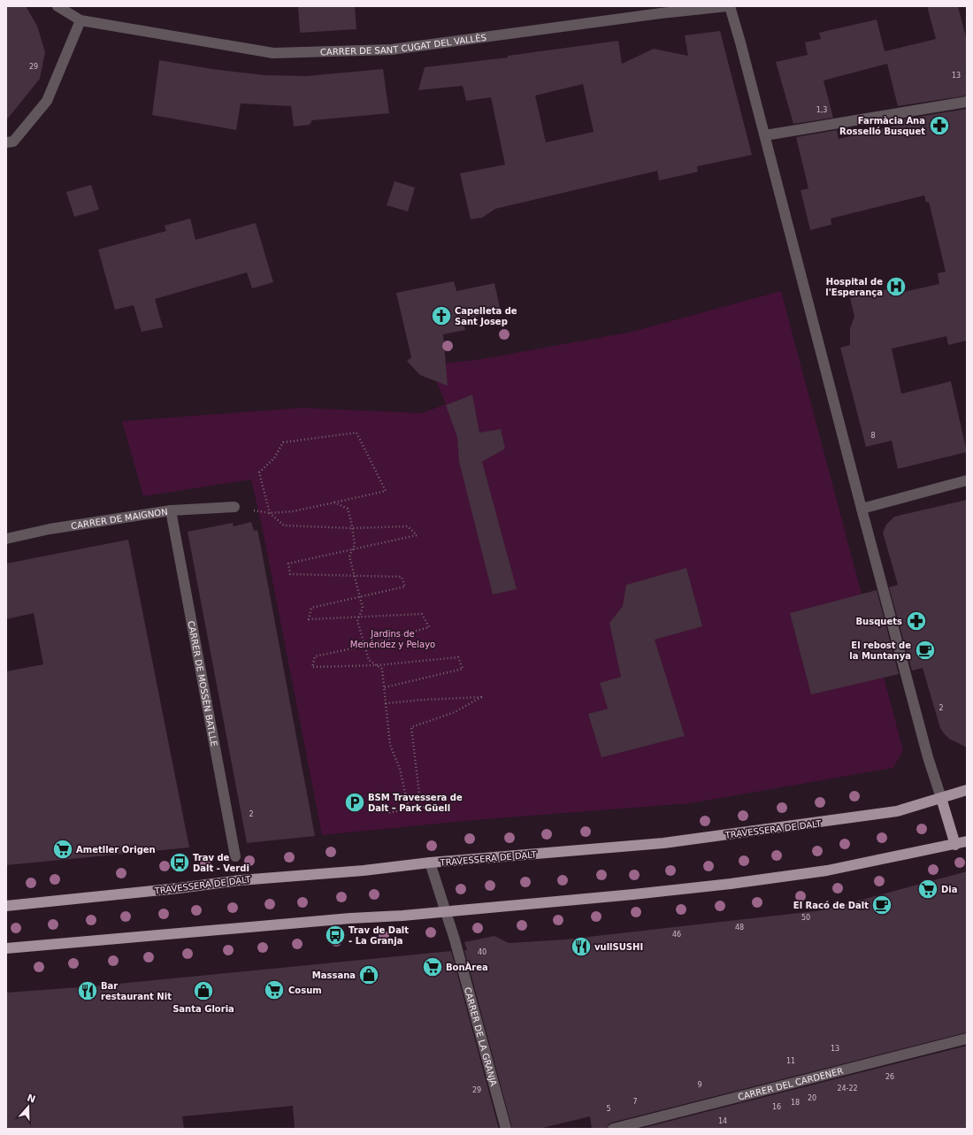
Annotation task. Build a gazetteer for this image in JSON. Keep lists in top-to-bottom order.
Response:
{
  "streets": {
    "main road": ["TRAVESSERA DE DALT"],
    "street": [
      "CARRER DE SANT CUGAT DEL VALLÈS",
      "CARRER DE MAIGNON",
      "CARRER DE MOSSÈN BATLLE",
      "CARRER DE LA GRANJA",
      "CARRER DEL CARDENER"
    ]
  },
  "crossings": [
    ["CARRER DE MAIGNON", "CARRER DE MOSSÈN BATLLE"],
    ["TRAVESSERA DE DALT", "CARRER DE LA GRANJA"]
  ],
  "parks": ["Jardins de Menéndez y Pelayo"],
  "places": {
    "pharmacy": ["Farmàcia Ana Rosselló Busquet", "Busquets"],
    "hospital": ["Hospital de l'Esperança"],
    "church": ["Capelleta de Sant Josep"],
    "cafe": ["El rebost de la Muntanya", "El Racó de Dalt"],
    "parking": ["BSM Travessera de Dalt – Park Güell"],
    "supermarket": [
      "Ametller Origen",
      "Dia",
      "BonÀrea",
      "Cosum"
    ],
    "bus stop": ["Trav de Dalt - Verdi", "Trav de Dalt - La Granja"],
    "restaurant": ["vullSUSHI", "Bar restaurant Nit"],
    "shop": ["Massana", "Santa Gloria"]
  },
  "house_numbers": [
    "29",
    "13",
    "1,3",
    "8",
    "2",
    "2",
    "50",
    "48",
    "46",
    "40",
    "13",
    "11",
    "26",
    "9",
    "24-22",
    "29",
    "20",
    "7",
    "18",
    "16",
    "5",
    "14"
  ],
  "north": "top"
}
